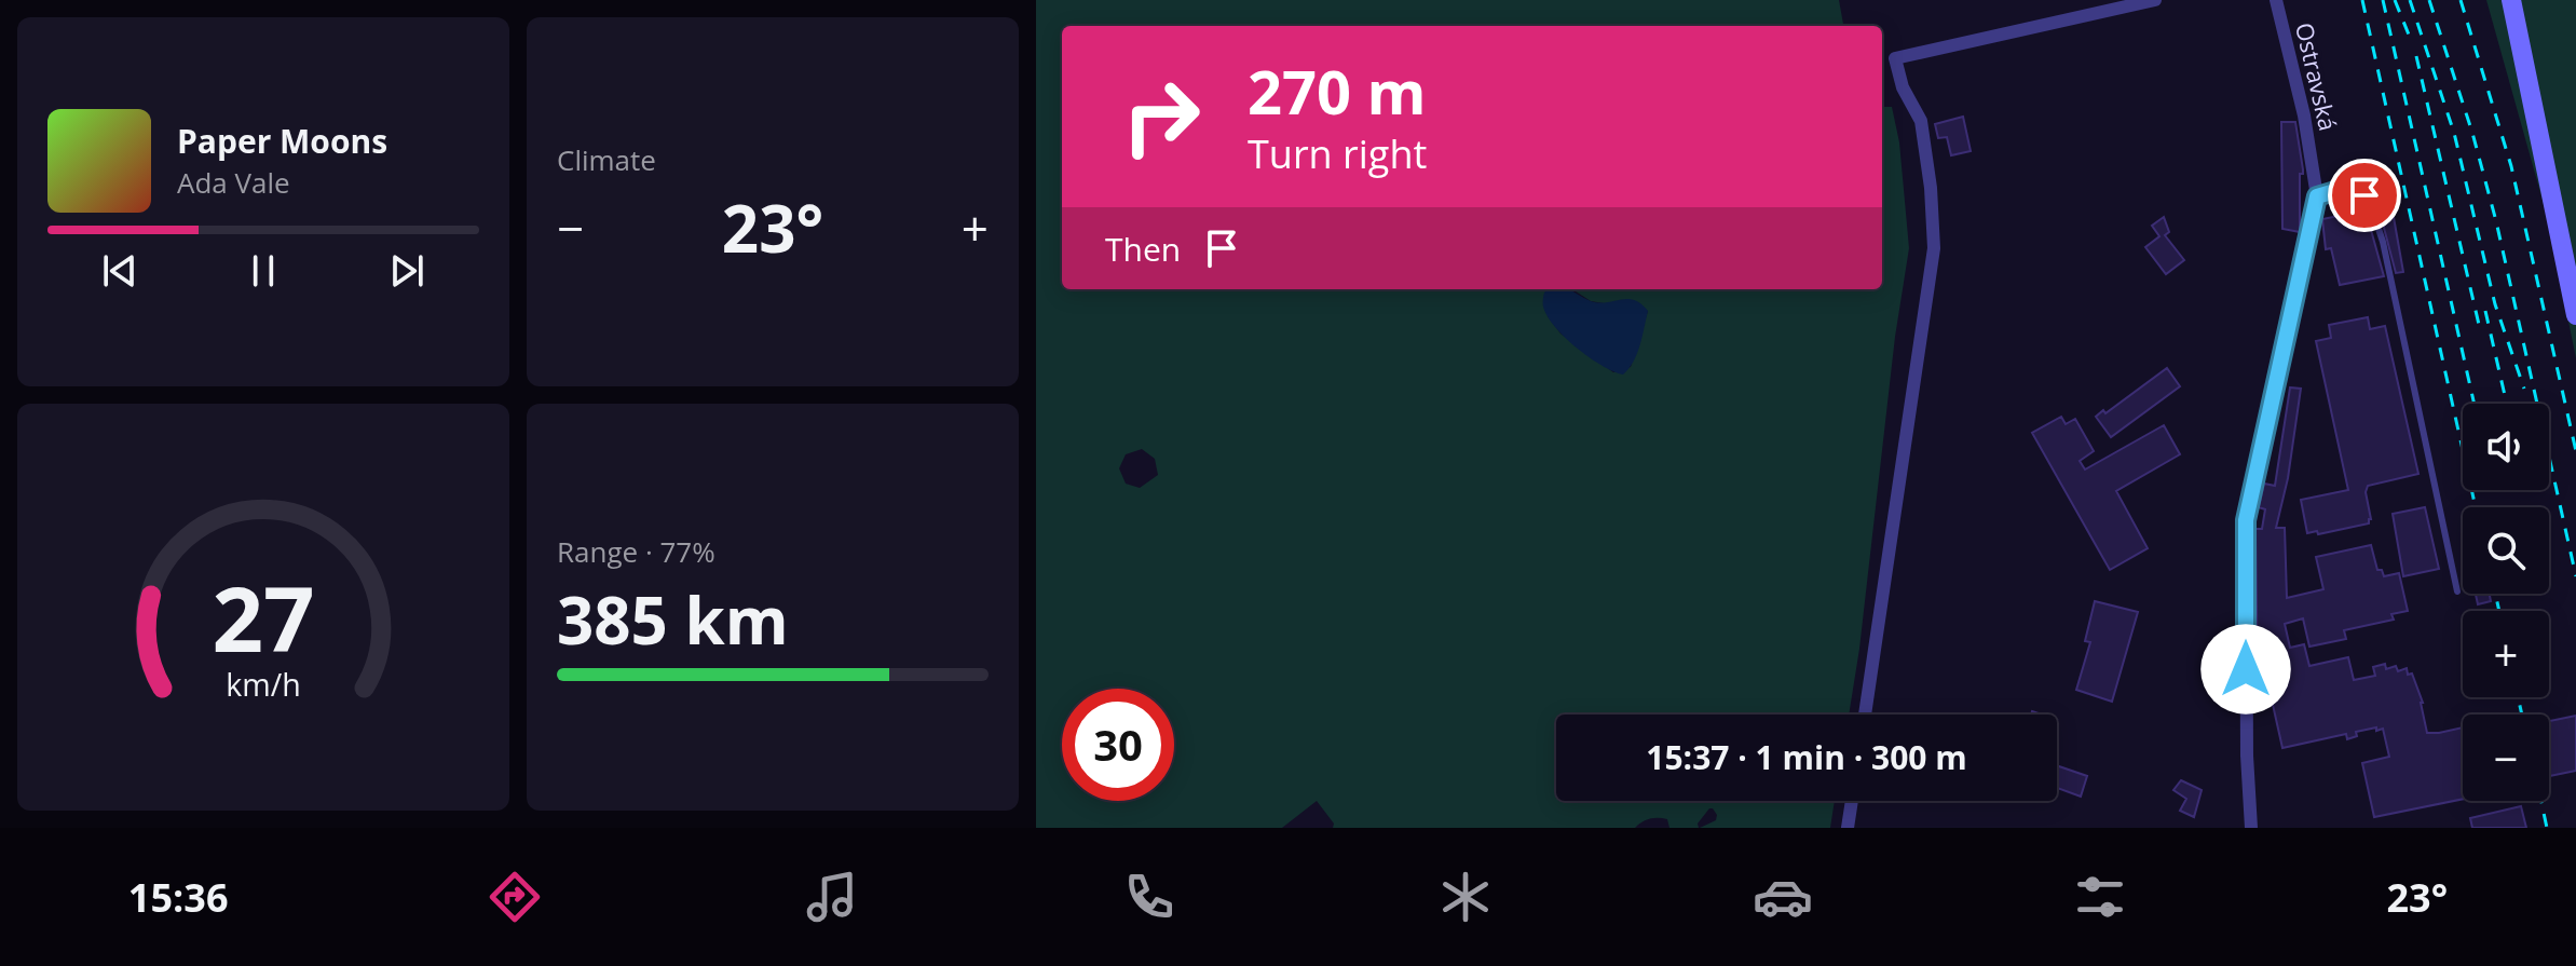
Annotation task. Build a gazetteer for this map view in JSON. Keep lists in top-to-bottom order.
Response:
{
  "streets": {
    "street": ["Ostravská"]
  },
  "page": {
    "tile": [
      "Climate",
      ["Range · 77%", "385 km"]
    ],
    "turn": ["270 m", "Turn right"],
    "song": ["Paper Moons", "Ada Vale"],
    "heat": ["−", "23°", "+"],
    "then": "Then",
    "map_buttons": ["+", "−"],
    "limit": "30",
    "trip": "15:37 · 1 min · 300 m",
    "tabs": ["15:36", "23°"],
    "gauge": ["27", "km/h"]
  }
}
